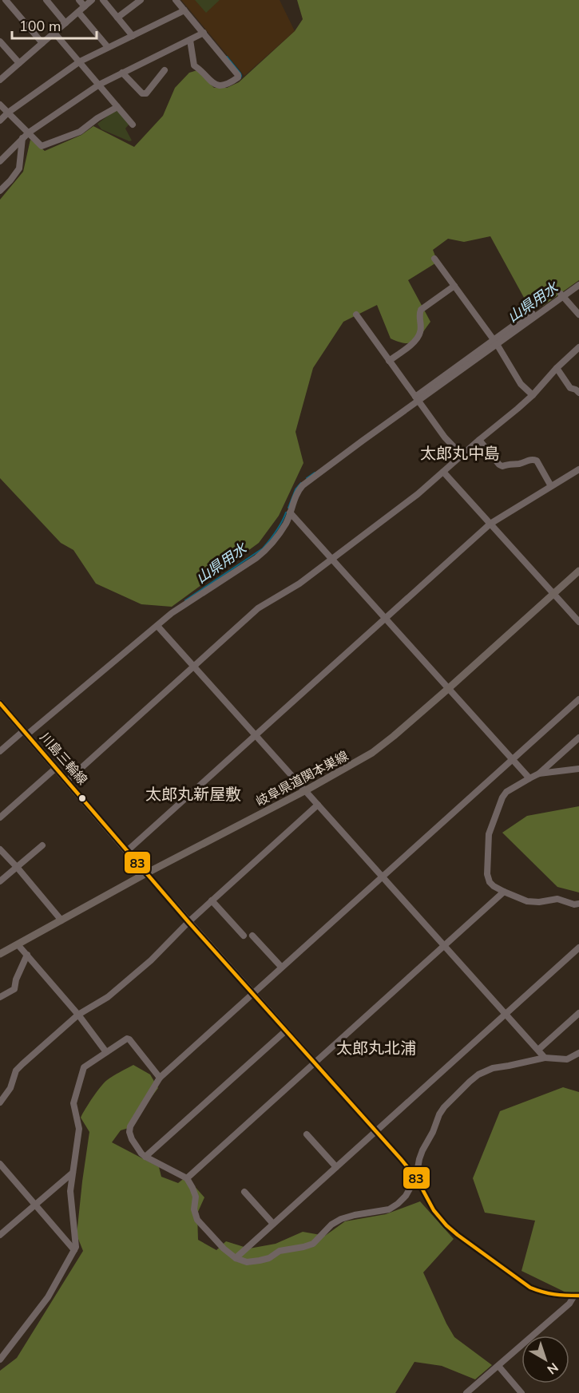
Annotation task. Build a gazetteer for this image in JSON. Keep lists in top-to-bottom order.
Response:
{
  "streets": {
    "main road": ["川島三輪線", "岐阜県道関本巣線"]
  },
  "crossings": [
    ["川島三輪線", "岐阜県道関本巣線"]
  ],
  "districts": ["太郎丸中島", "太郎丸新屋敷", "太郎丸北浦"],
  "water": ["山県用水"],
  "lines": ["transit line 83"],
  "scale_bar": "100 m",
  "north": "bottom right"
}
